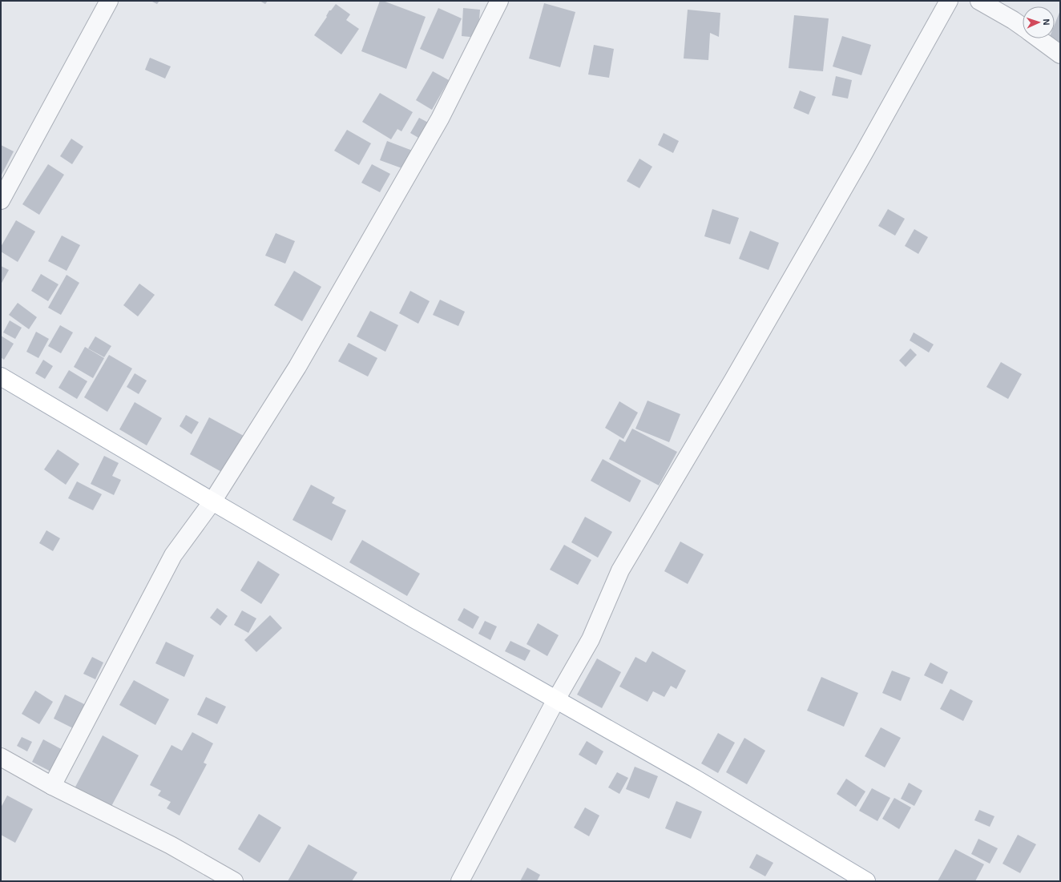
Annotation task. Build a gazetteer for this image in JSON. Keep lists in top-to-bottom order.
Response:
{
  "north": "right"
}
